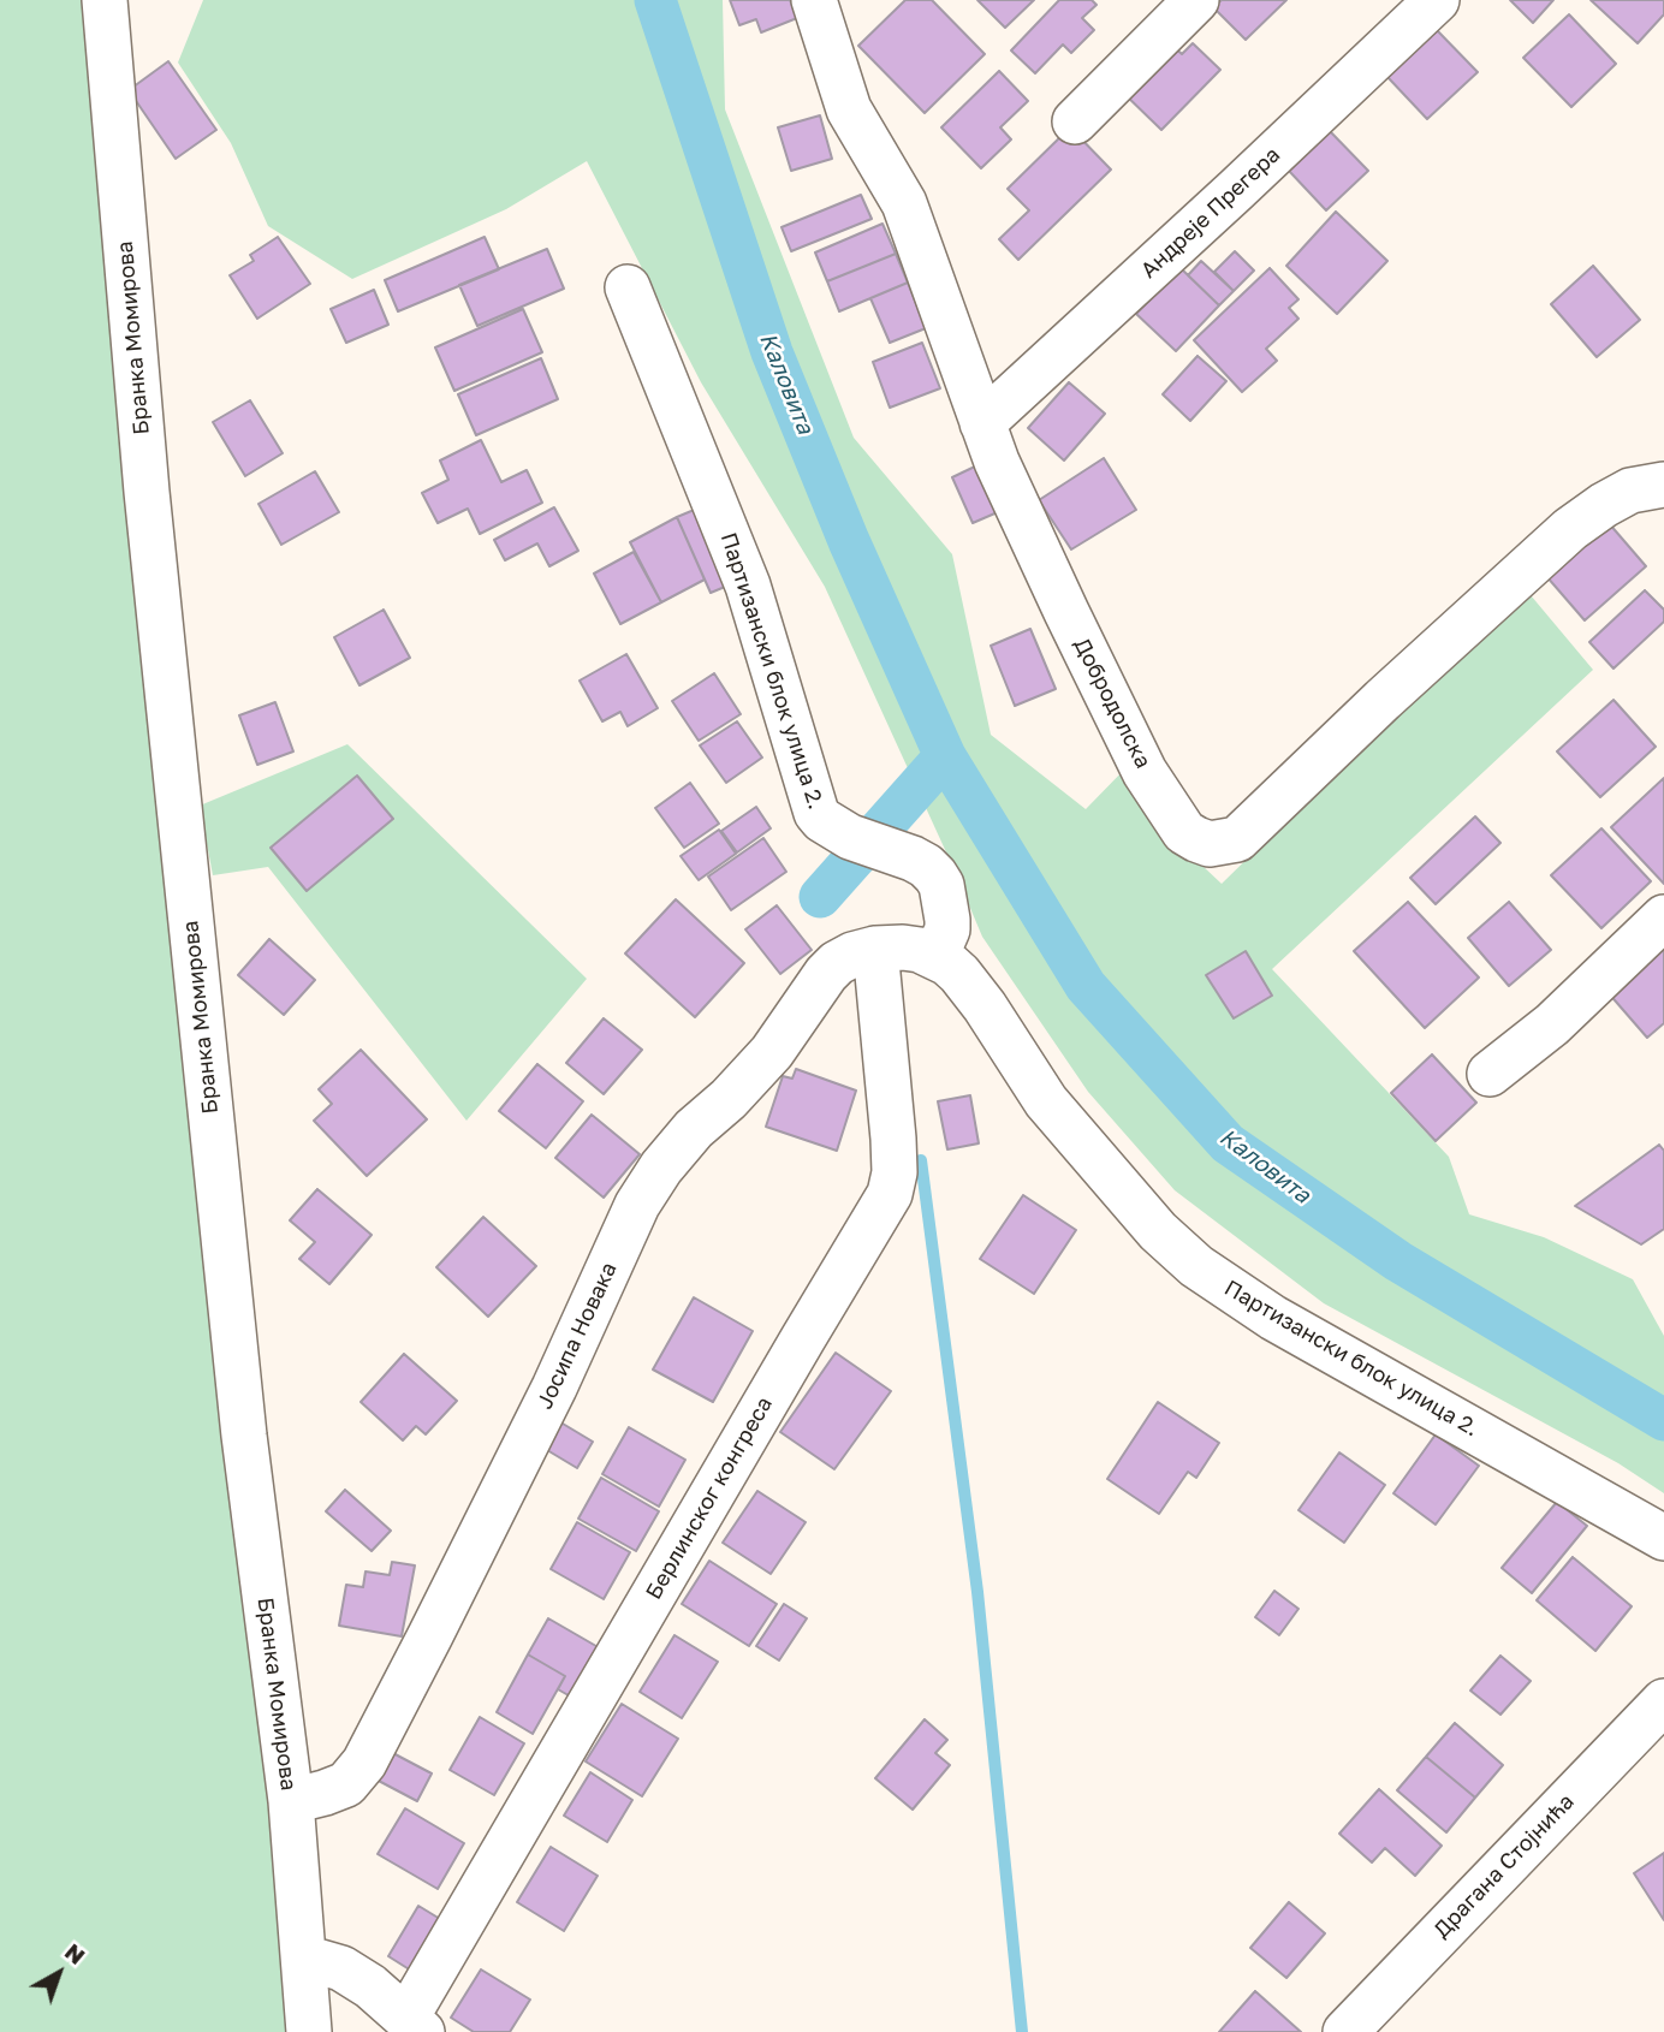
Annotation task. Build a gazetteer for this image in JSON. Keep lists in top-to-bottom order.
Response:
{
  "streets": {
    "street": [
      "Андреје Прегера",
      "Бранка Момирова",
      "Партизански блок улица 2.",
      "Добродолска",
      "Јосипа Новака",
      "Берлинског конгреса",
      "Драгана Стојнића"
    ]
  },
  "crossings": [
    ["Андреје Прегера", "Добродолска"],
    ["Бранка Момирова", "Јосипа Новака"],
    ["Партизански блок улица 2.", "Јосипа Новака"],
    ["Јосипа Новака", "Берлинског конгреса"]
  ],
  "water": ["Каловита"],
  "north": "top right"
}
